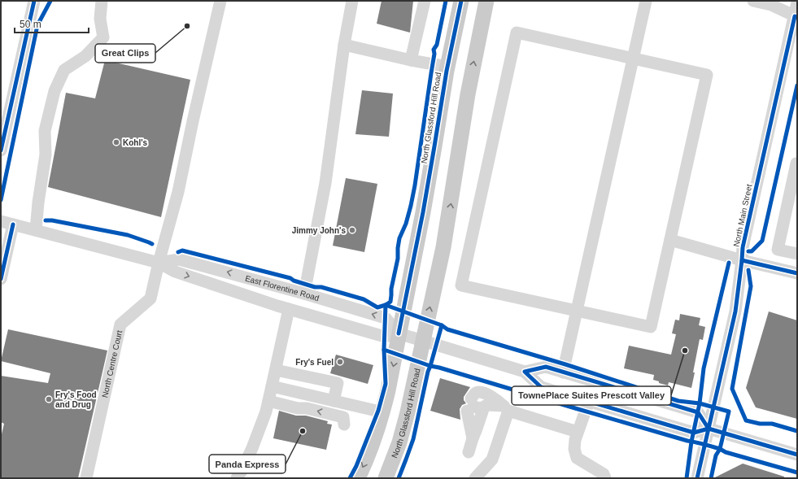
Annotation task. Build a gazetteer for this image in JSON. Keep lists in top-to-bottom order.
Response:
{
  "streets": {
    "main road": ["North Glassford Hill Road"],
    "street": ["North Main Street", "East Florentine Road", "North Centre Court"]
  },
  "crossings": [
    ["North Glassford Hill Road", "East Florentine Road"],
    ["North Main Street", "East Florentine Road"],
    ["East Florentine Road", "North Centre Court"]
  ],
  "places": [
    "Great Clips",
    "Kohl's",
    "Jimmy John's",
    "TownePlace Suites Prescott Valley",
    "Fry's Fuel",
    "Fry's Food and Drug",
    "Panda Express"
  ],
  "scale_bar": "50 m"
}
